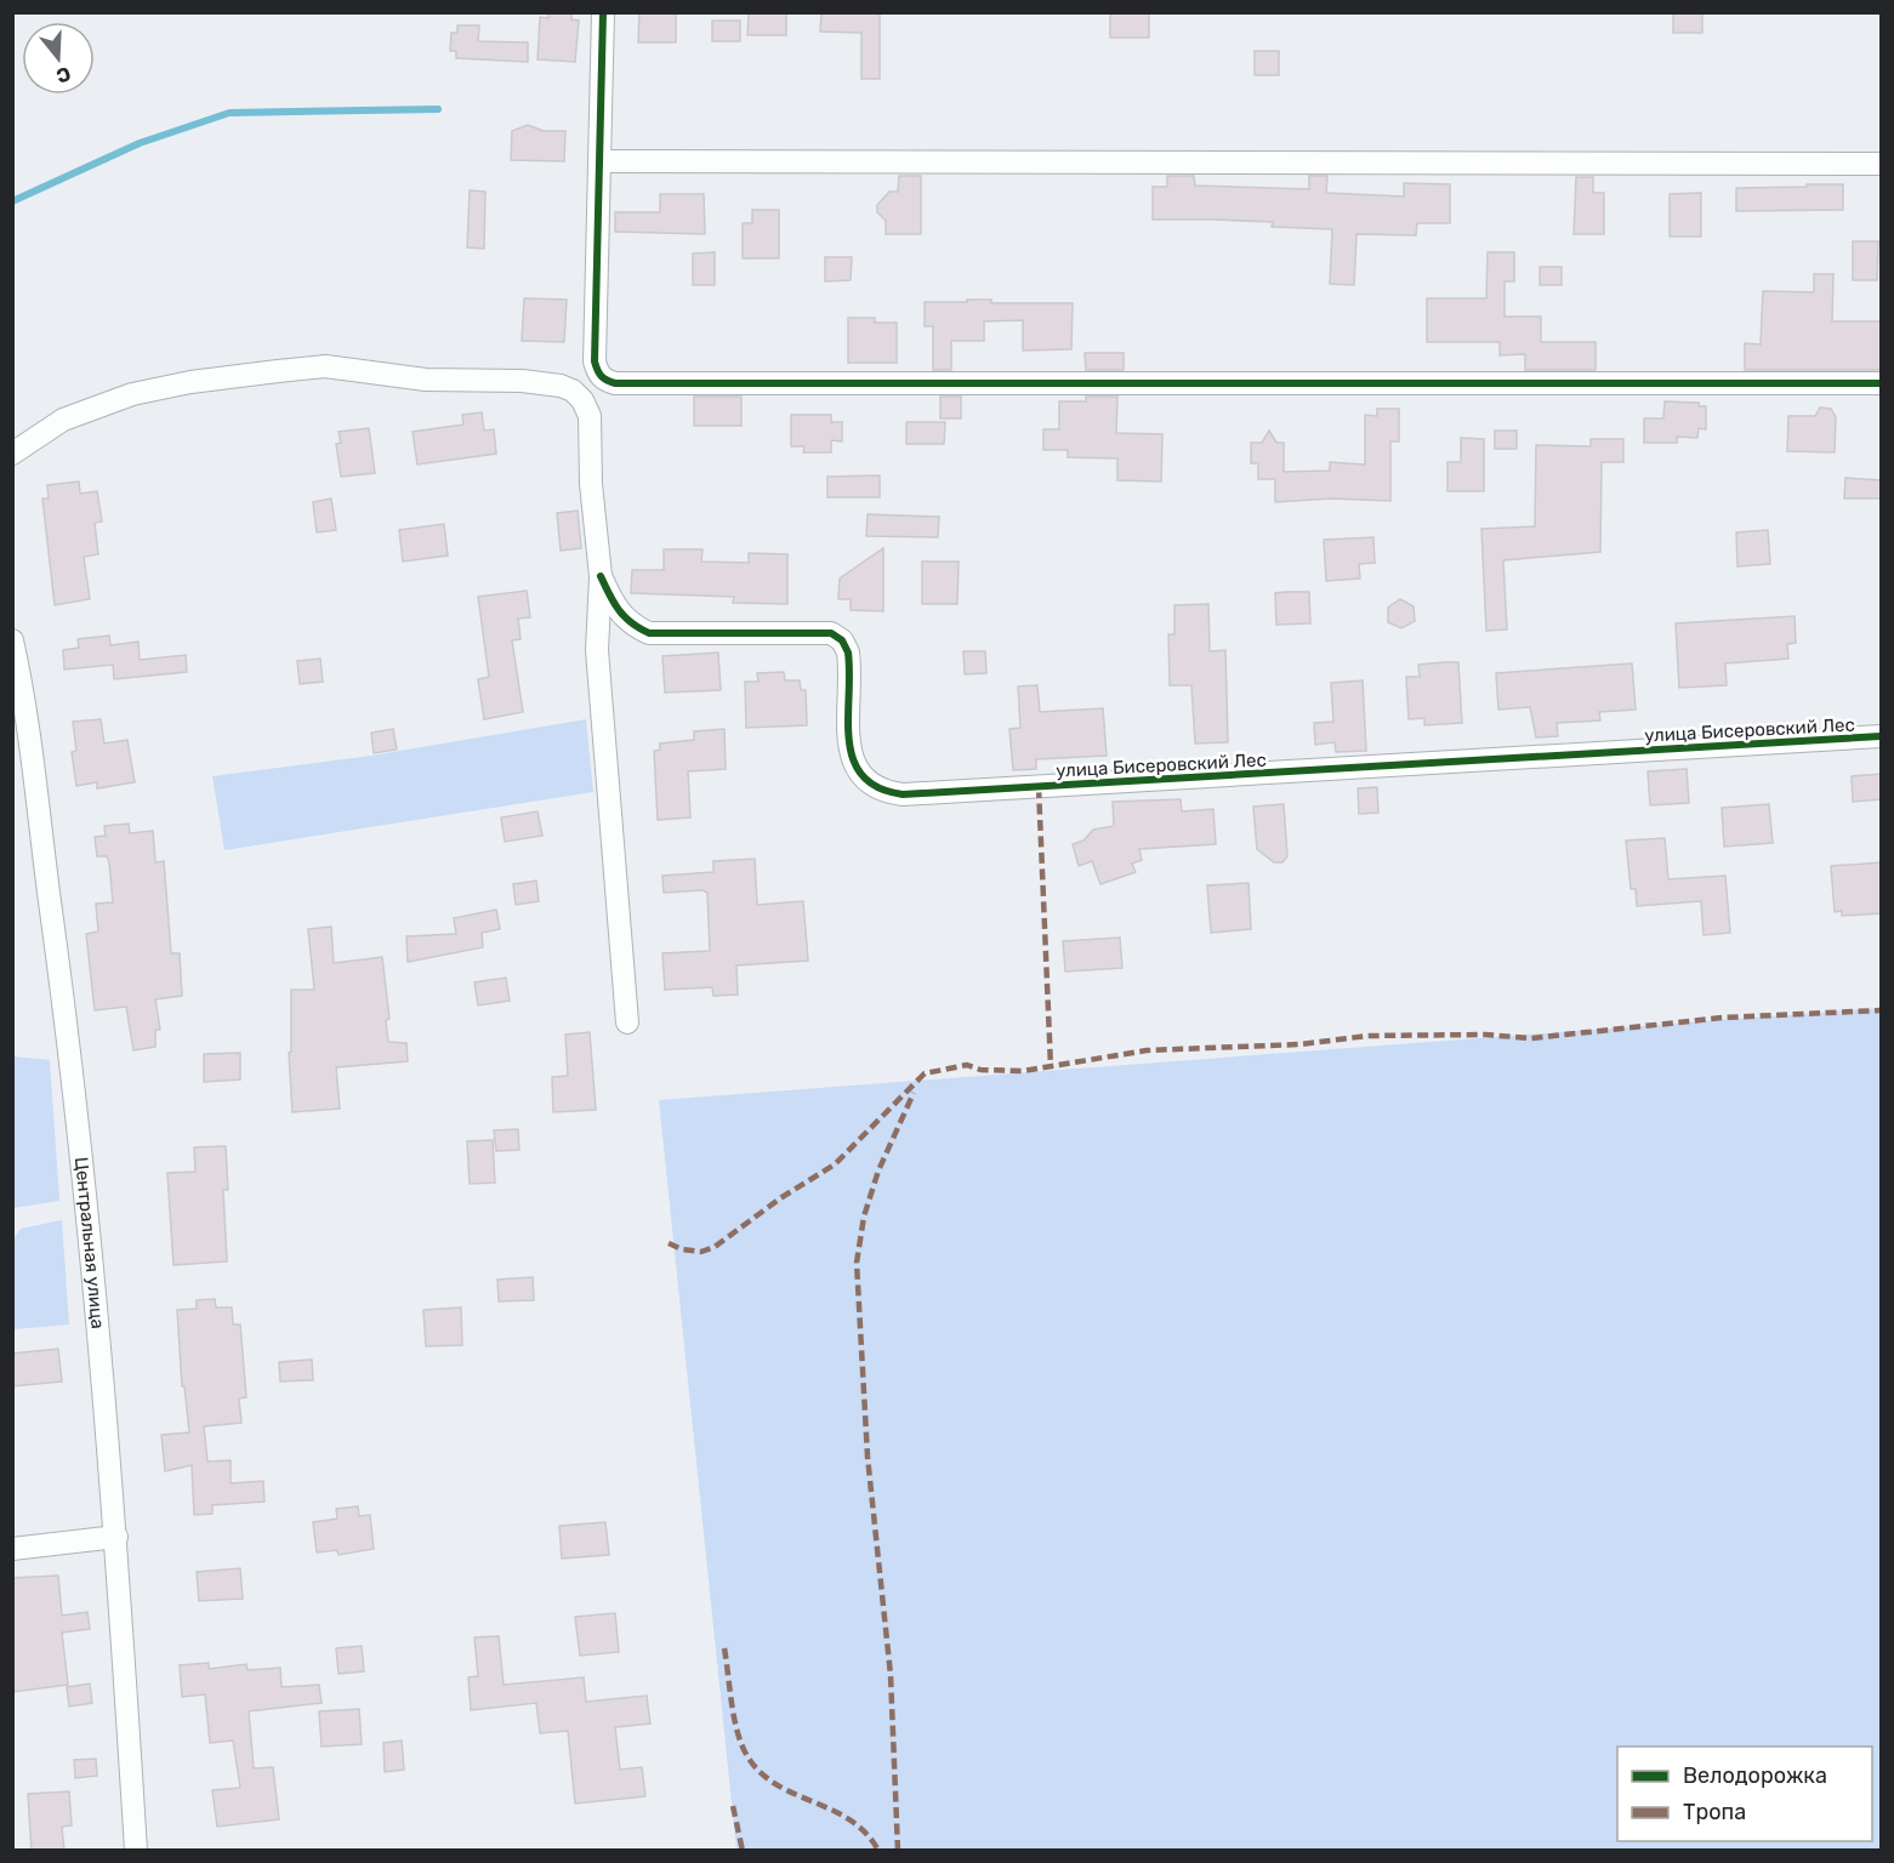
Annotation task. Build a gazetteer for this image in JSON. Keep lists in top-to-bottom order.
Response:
{
  "streets": {
    "street": ["улица Бисеровский Лес", "Центральная улица"]
  },
  "legend": ["Велодорожка", "Тропа"],
  "north": "bottom"
}
